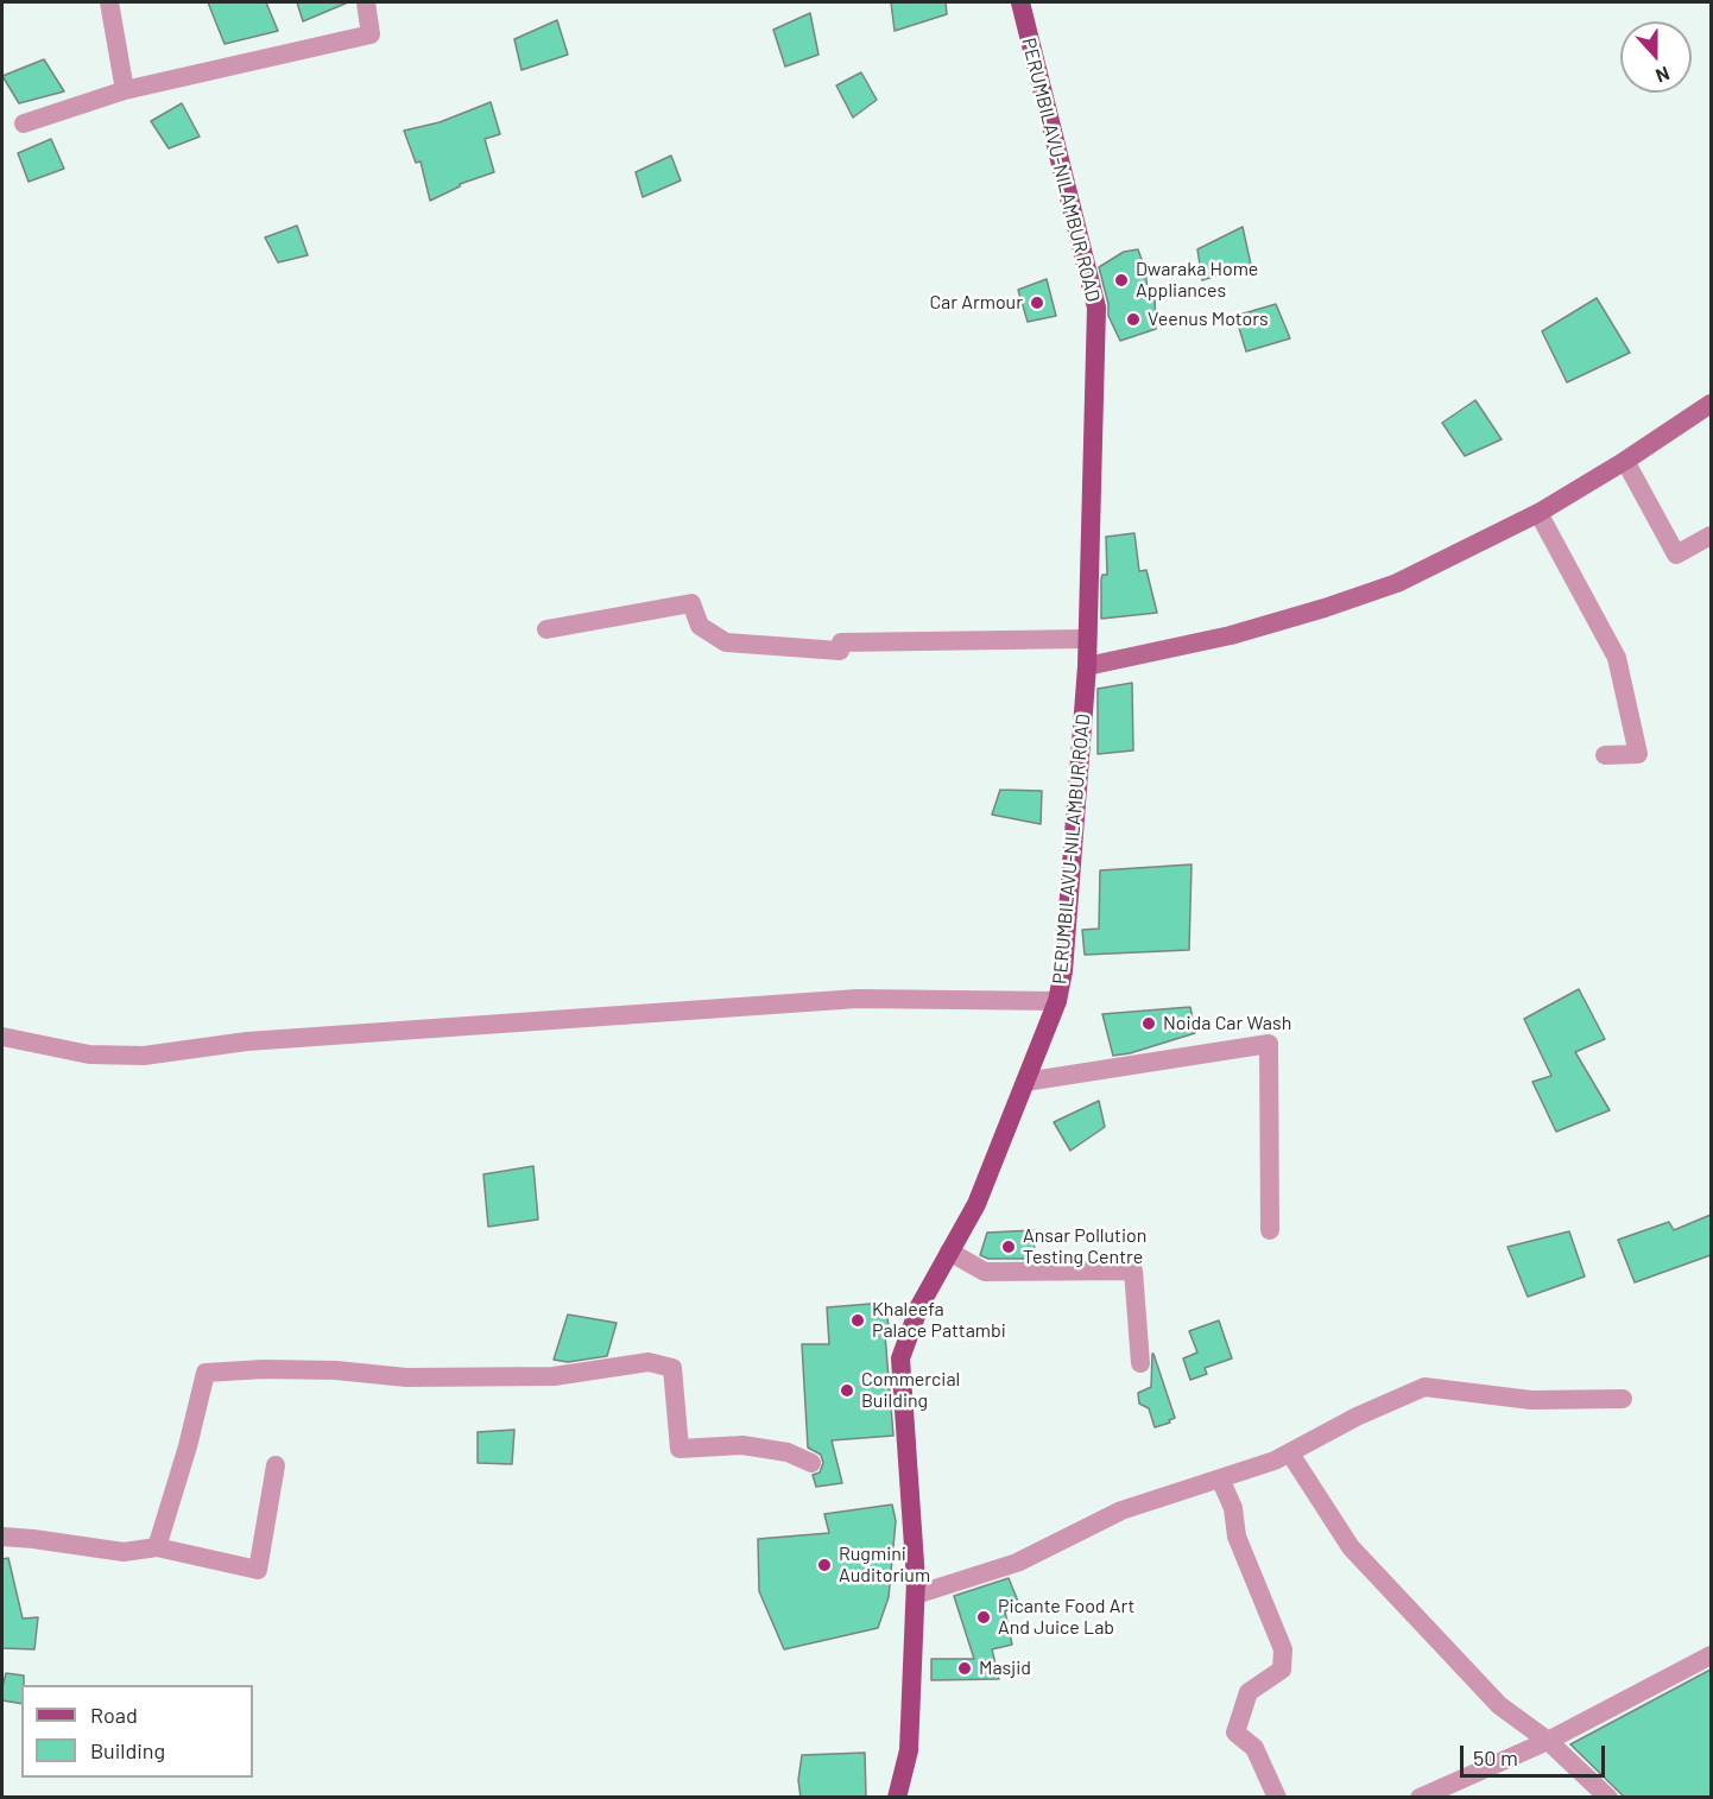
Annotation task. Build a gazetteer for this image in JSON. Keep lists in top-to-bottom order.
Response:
{
  "streets": {
    "main road": ["PERUMBILAVU-NILAMBUR ROAD"]
  },
  "places": [
    "Dwaraka Home Appliances",
    "Car Armour",
    "Veenus Motors",
    "Noida Car Wash",
    "Ansar Pollution Testing Centre",
    "Khaleefa Palace Pattambi",
    "Commercial Building",
    "Rugmini Auditorium",
    "Picante Food Art And Juice Lab",
    "Masjid"
  ],
  "legend": ["Road", "Building"],
  "scale_bar": "50 m",
  "north": "bottom"
}
